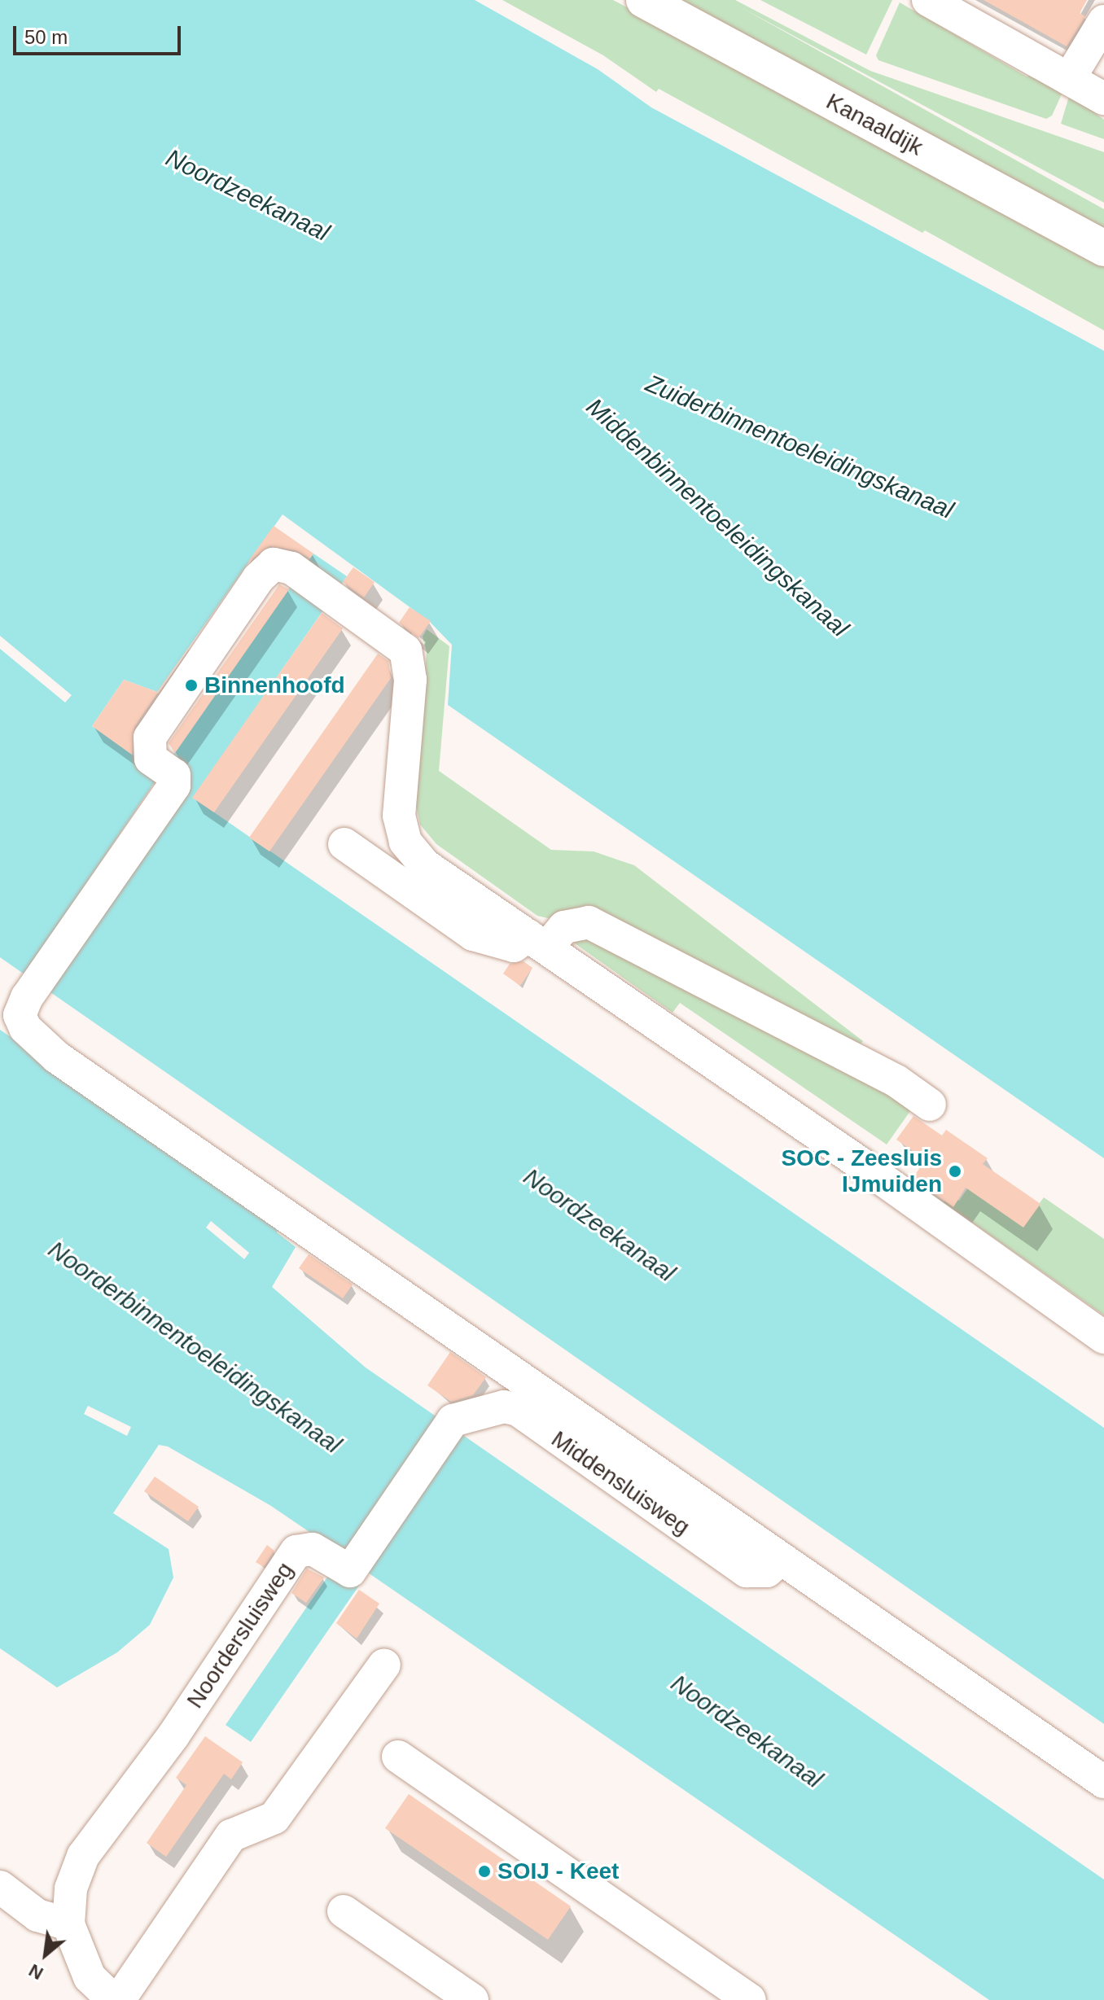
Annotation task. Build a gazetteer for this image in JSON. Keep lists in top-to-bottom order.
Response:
{
  "streets": {
    "main road": ["Kanaaldijk"],
    "street": ["Middensluisweg", "Noordersluisweg"]
  },
  "crossings": [
    ["Middensluisweg", "Noordersluisweg"]
  ],
  "water": [
    "Noordzeekanaal",
    "Zuiderbinnentoeleidingskanaal",
    "Middenbinnentoeleidingskanaal",
    "Noorderbinnentoeleidingskanaal"
  ],
  "places": ["Binnenhoofd", "SOC - Zeesluis IJmuiden", "SOIJ - Keet"],
  "scale_bar": "50 m",
  "north": "bottom left"
}
